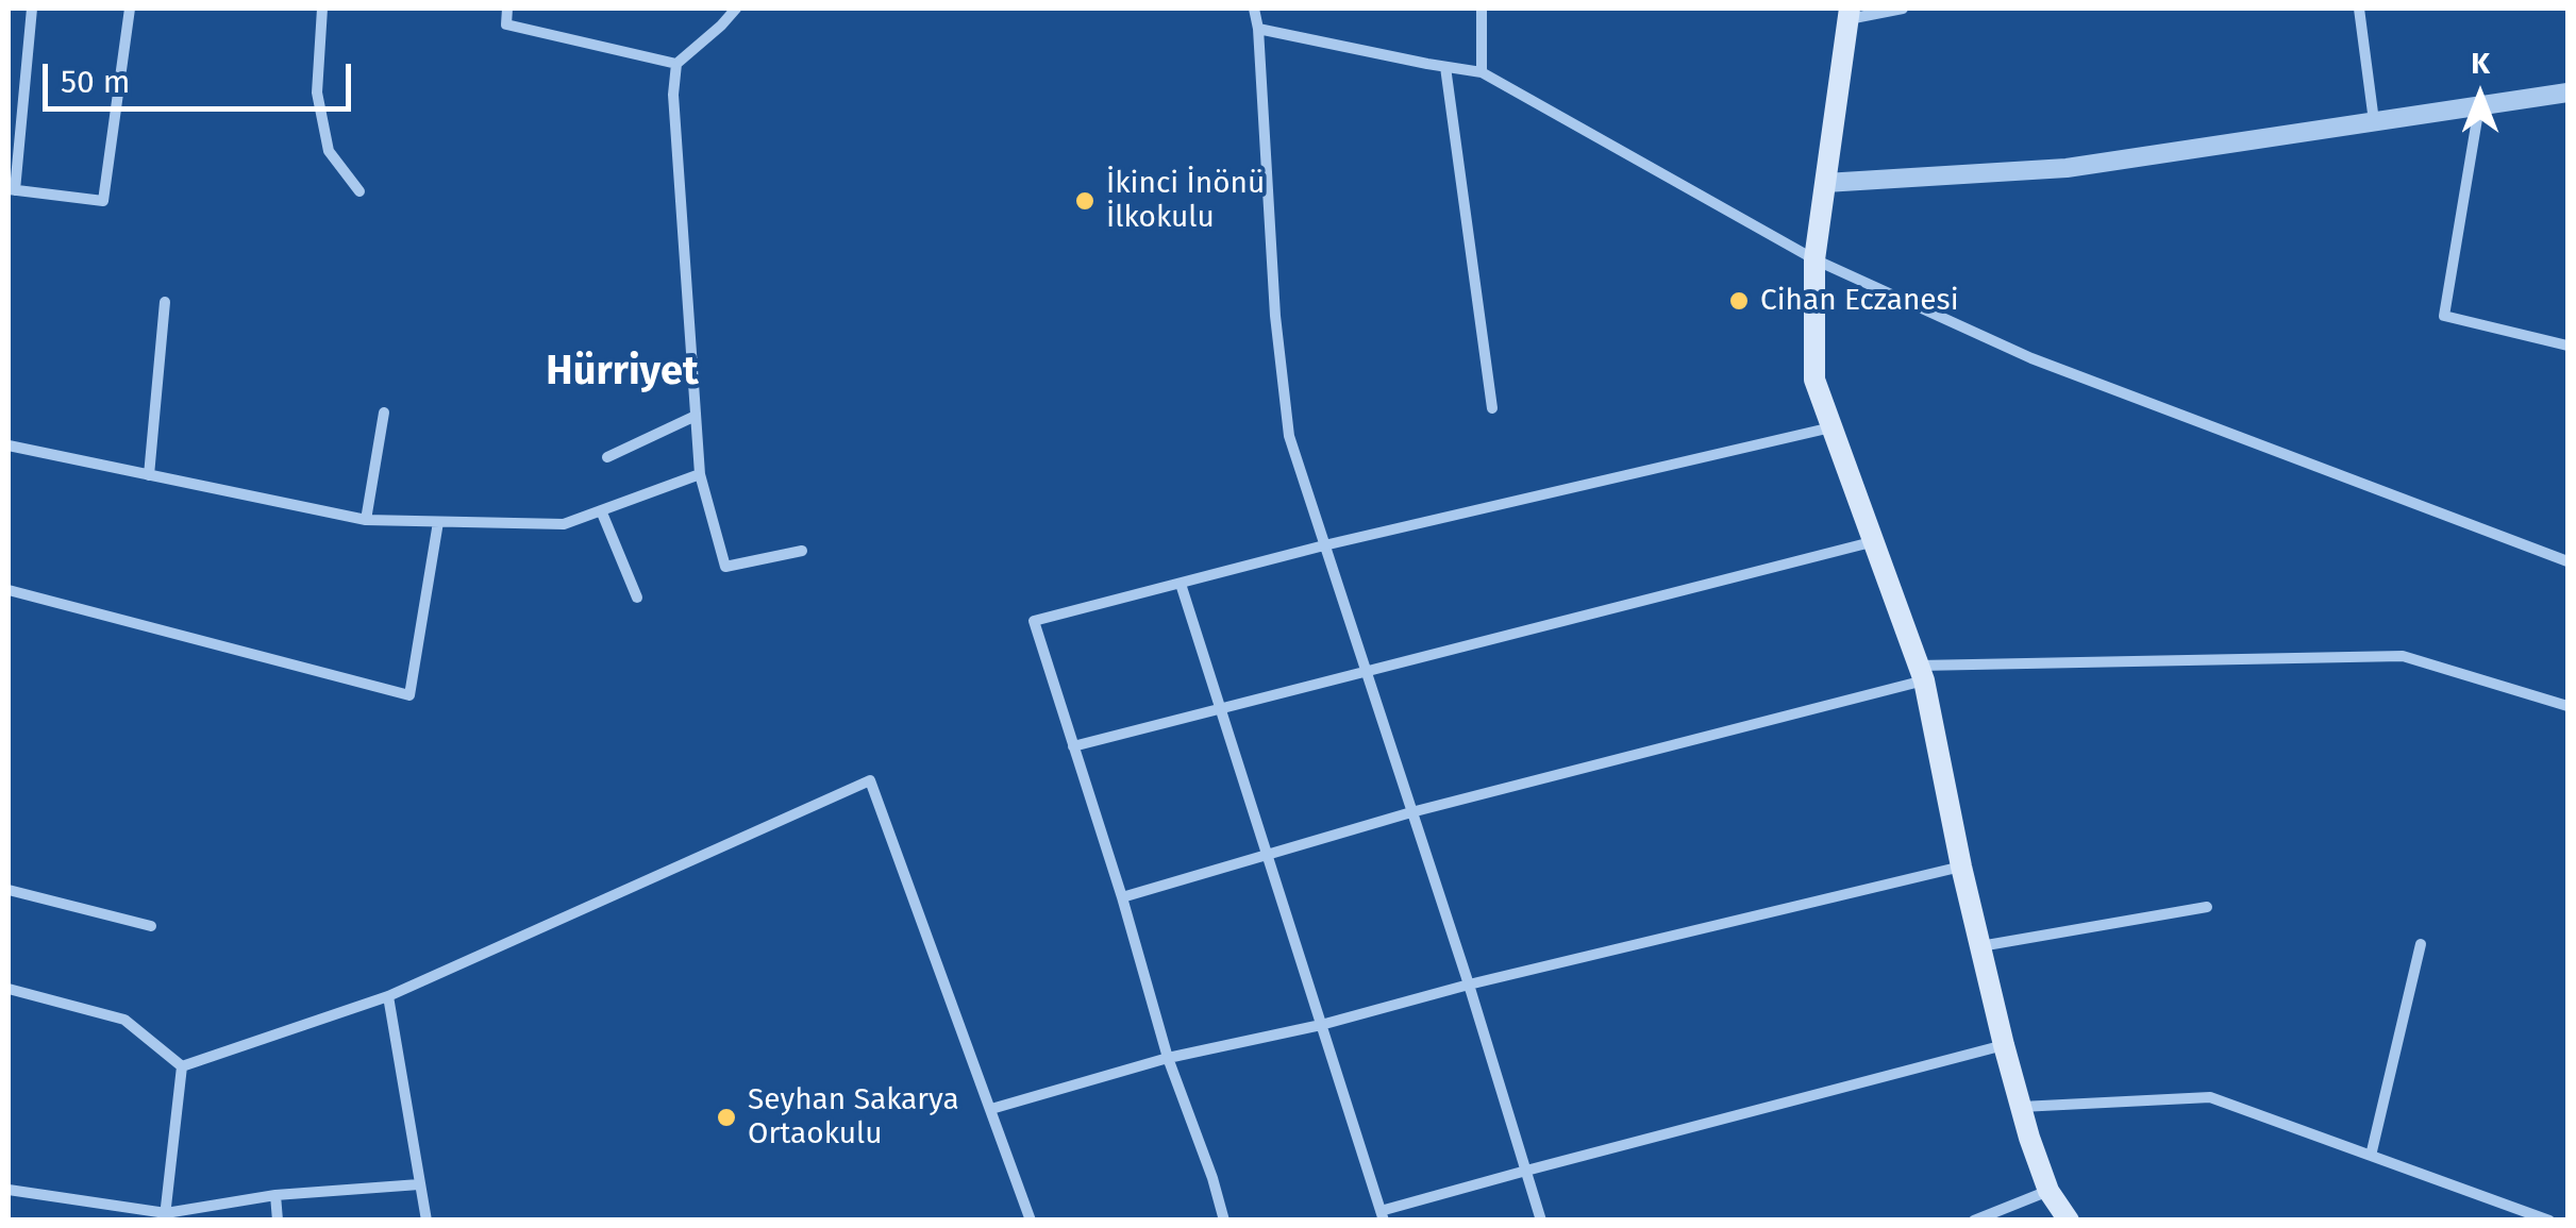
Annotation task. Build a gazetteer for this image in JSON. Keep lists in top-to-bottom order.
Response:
{
  "districts": ["Hürriyet"],
  "places": ["İkinci İnönü İlkokulu", "Cihan Eczanesi", "Seyhan Sakarya Ortaokulu"],
  "scale_bar": "50 m",
  "north": "top"
}
